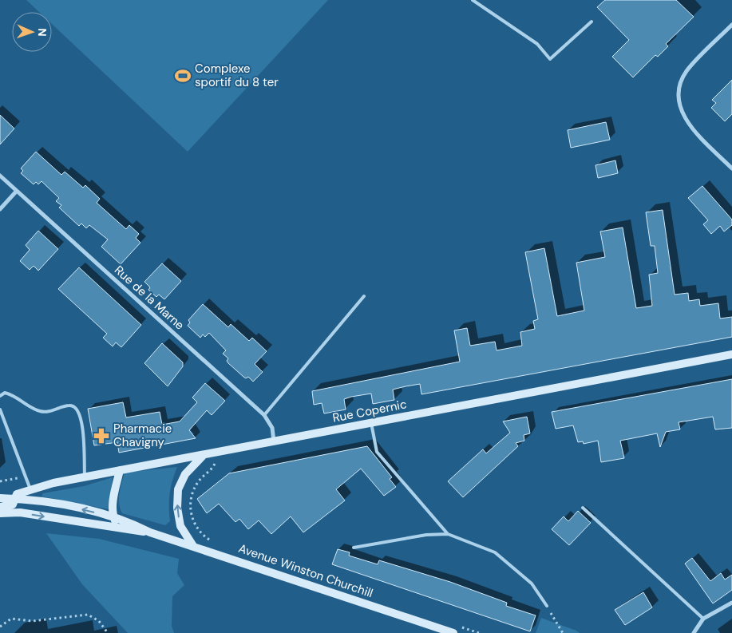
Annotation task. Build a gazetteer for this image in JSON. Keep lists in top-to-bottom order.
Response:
{
  "streets": {
    "street": ["Rue de la Marne", "Rue Copernic", "Avenue Winston Churchill"]
  },
  "crossings": [
    ["Rue de la Marne", "Rue Copernic"],
    ["Rue Copernic", "Avenue Winston Churchill"]
  ],
  "places": {
    "sports": ["Complexe sportif du 8 ter"],
    "pharmacy": ["Pharmacie Chavigny"]
  },
  "north": "right"
}
